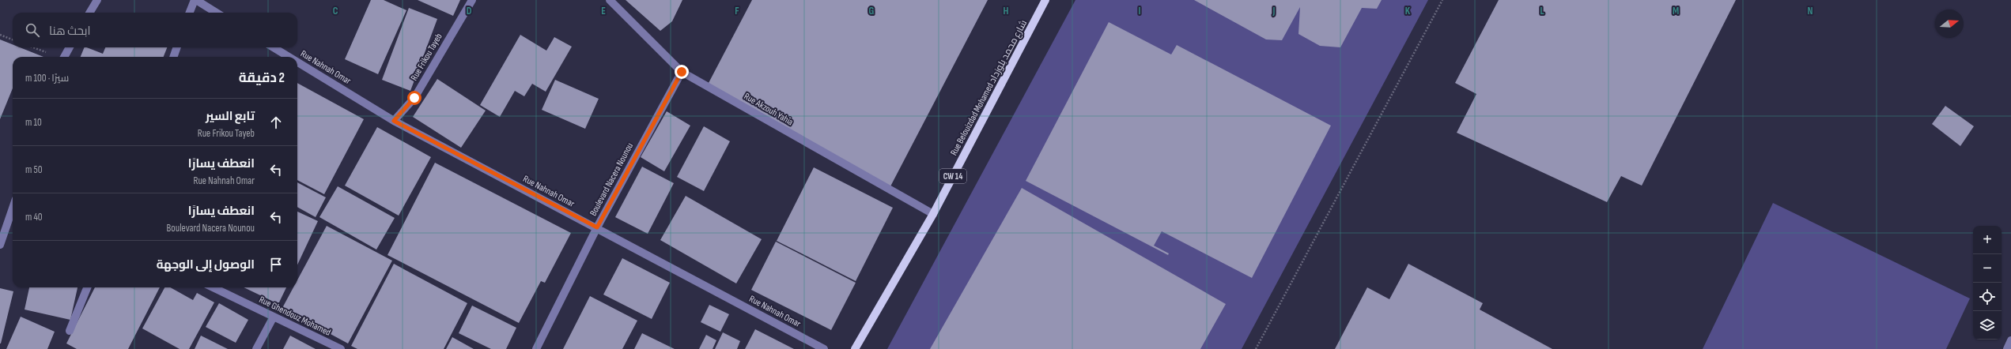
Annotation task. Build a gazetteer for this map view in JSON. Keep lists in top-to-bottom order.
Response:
{
  "streets": {
    "main road": ["Rue Belouizdad Mohamed شارع محمد بلوزداد", "CW 14"],
    "street": [
      "Rue Frikou Tayeb",
      "Rue Nahnah Omar",
      "Rue Akzouh Yahia",
      "Boulevard Nacera Nounou",
      "Rue Ghendouz Mohamed"
    ]
  },
  "crossings": [
    ["Rue Frikou Tayeb", "Rue Nahnah Omar"],
    ["Rue Nahnah Omar", "Boulevard Nacera Nounou"],
    ["Rue Belouizdad Mohamed شارع محمد بلوزداد", "Rue Akzouh Yahia"],
    ["Rue Akzouh Yahia", "Boulevard Nacera Nounou"]
  ],
  "north": "right",
  "page": {
    "search": "ابحث هنا",
    "heading": ["2 دقيقة", "سيرًا · 100 m"],
    "list": [
      ["تابع السير", "Rue Frikou Tayeb", "10 m"],
      ["انعطف يسارًا", "Rue Nahnah Omar", "50 m"],
      ["انعطف يسارًا", "Boulevard Nacera Nounou", "40 m"],
      "الوصول إلى الوجهة"
    ],
    "map_buttons": ["+", "−"]
  },
  "grid": {
    "columns": [
      "C",
      "D",
      "E",
      "F",
      "G",
      "H",
      "I",
      "J",
      "K",
      "L",
      "M",
      "N"
    ]
  }
}
